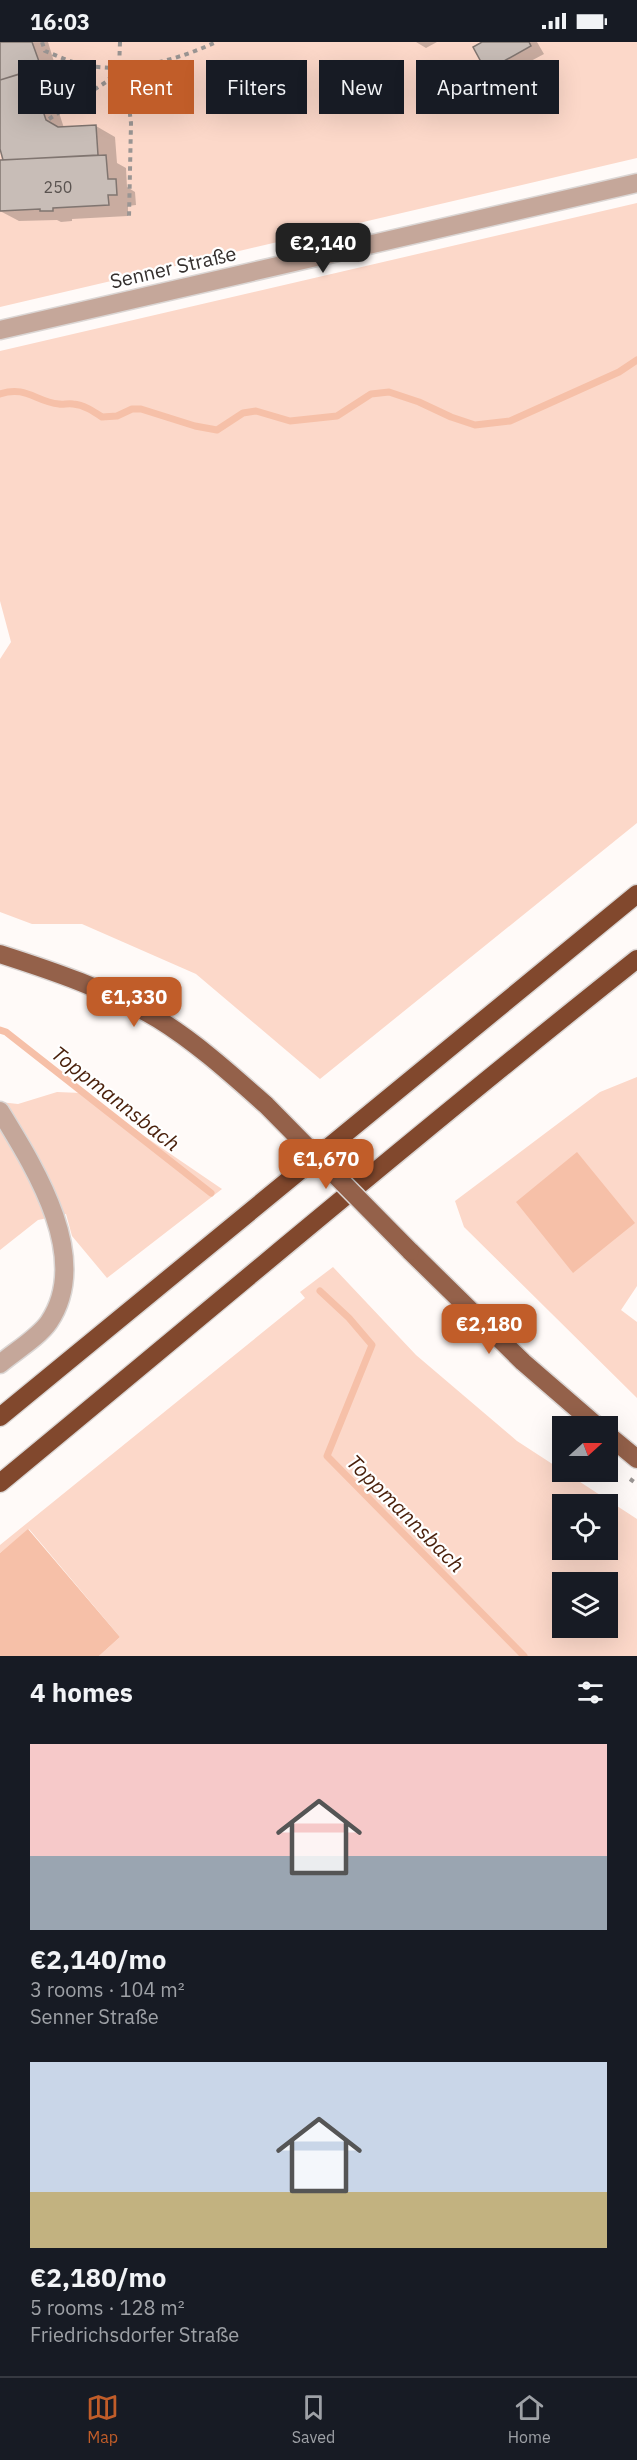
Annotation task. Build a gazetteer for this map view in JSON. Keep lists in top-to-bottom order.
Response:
{
  "streets": {
    "street": ["Senner Straße"]
  },
  "water": ["Toppmannsbach"],
  "house_numbers": ["250"],
  "north": "right",
  "page": {
    "status": "16:03",
    "chip": [
      "Buy",
      "Rent",
      "Filters",
      "New",
      "Apartment"
    ],
    "price": [
      "€2,140",
      "€1,330",
      "€1,670",
      "€2,180"
    ],
    "heading": "4 homes",
    "list": [
      {
        "name": "€2,140/mo",
        "note": "3 rooms · 104 m² · Senner Straße"
      },
      {
        "name": "€2,180/mo",
        "note": "5 rooms · 128 m² · Friedrichsdorfer Straße"
      }
    ],
    "tabs": ["Map", "Saved", "Home"]
  }
}
